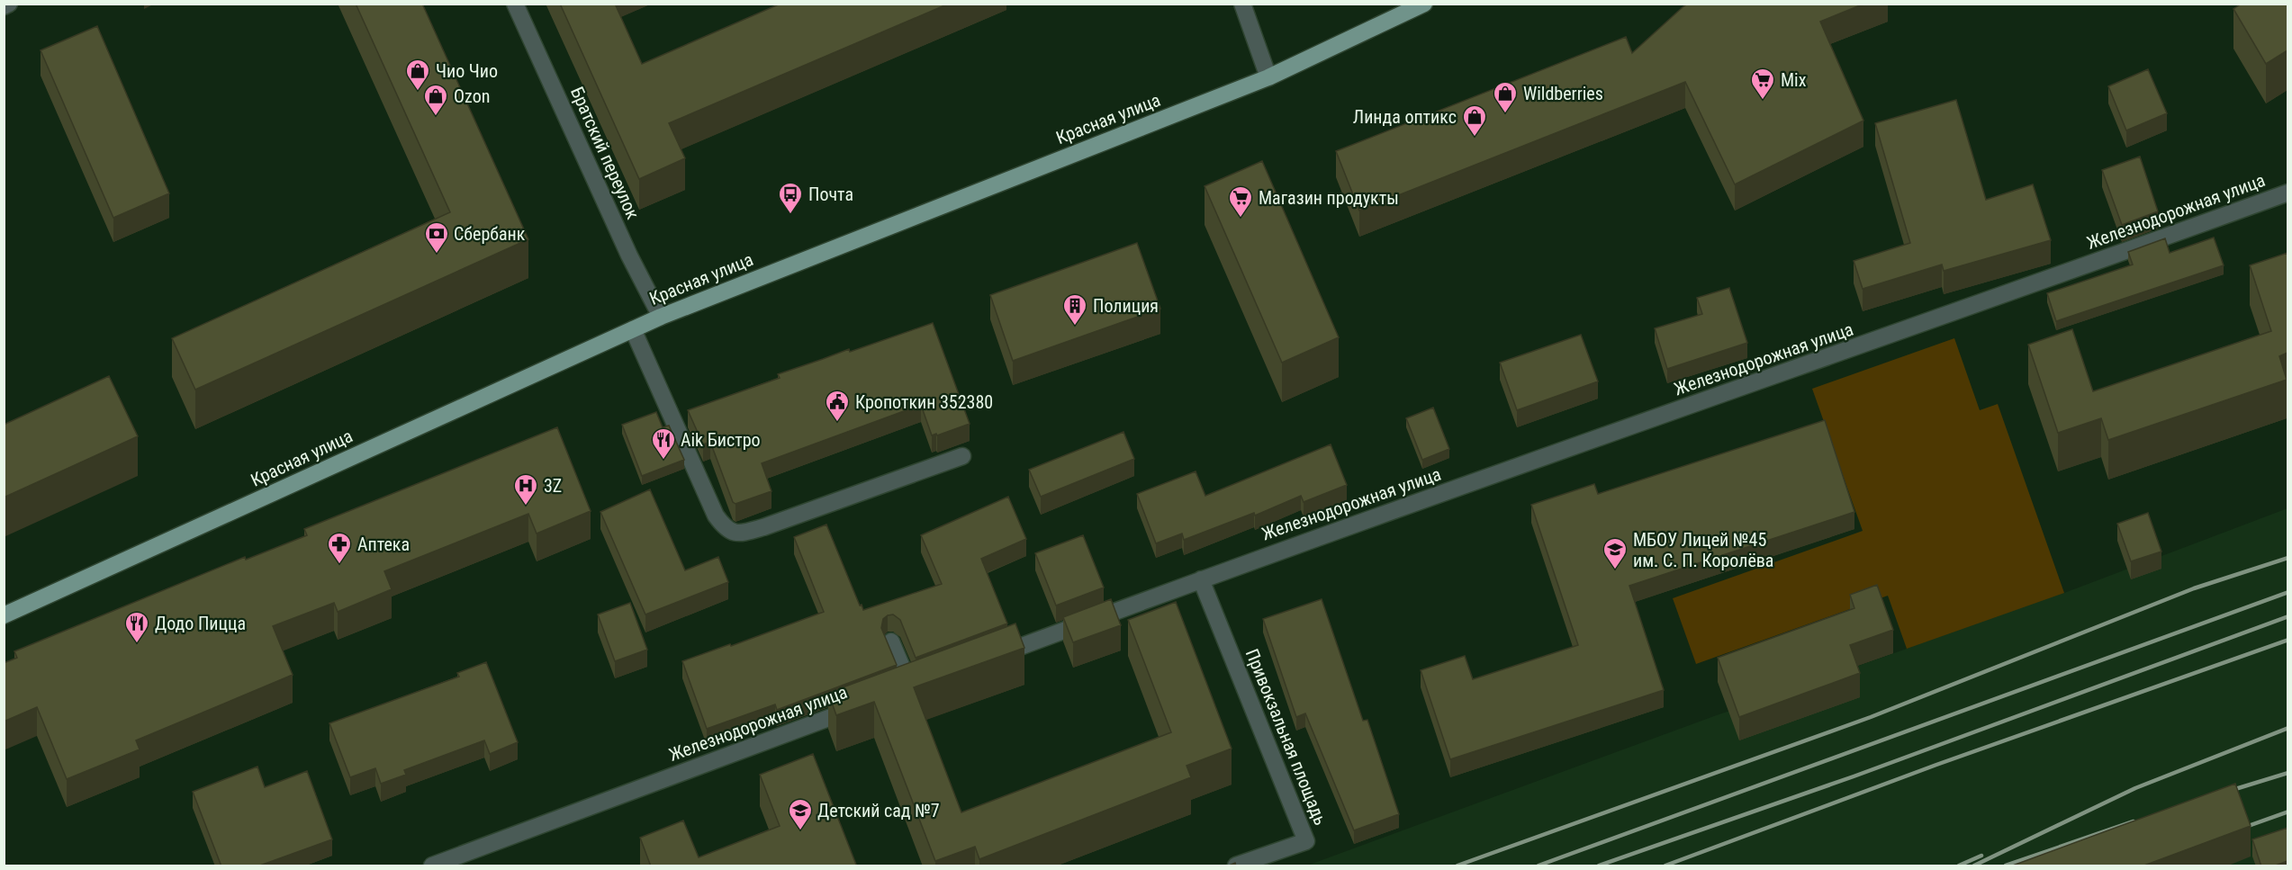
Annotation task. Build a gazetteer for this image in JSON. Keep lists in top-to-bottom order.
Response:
{
  "streets": {
    "main road": ["Красная улица"],
    "street": ["Братский переулок", "Железнодорожная улица", "Привокзальная площадь"]
  },
  "crossings": [
    ["Красная улица", "Братский переулок"],
    ["Железнодорожная улица", "Привокзальная площадь"]
  ],
  "places": {
    "shop": [
      "Чио Чио",
      "Wildberries",
      "Ozon",
      "Линда оптикс"
    ],
    "supermarket": ["Mix", "Магазин продукты"],
    "bus stop": ["Почта"],
    "bank": ["Сбербанк"],
    "building": ["Полиция"],
    "public building": ["Кропоткин 352380"],
    "restaurant": ["Aik Бистро", "Додо Пицца"],
    "hospital": ["3Z"],
    "pharmacy": ["Аптека"],
    "school or university": ["МБОУ Лицей №45 им. С. П. Королёва", "Детский сад №7"]
  }
}
